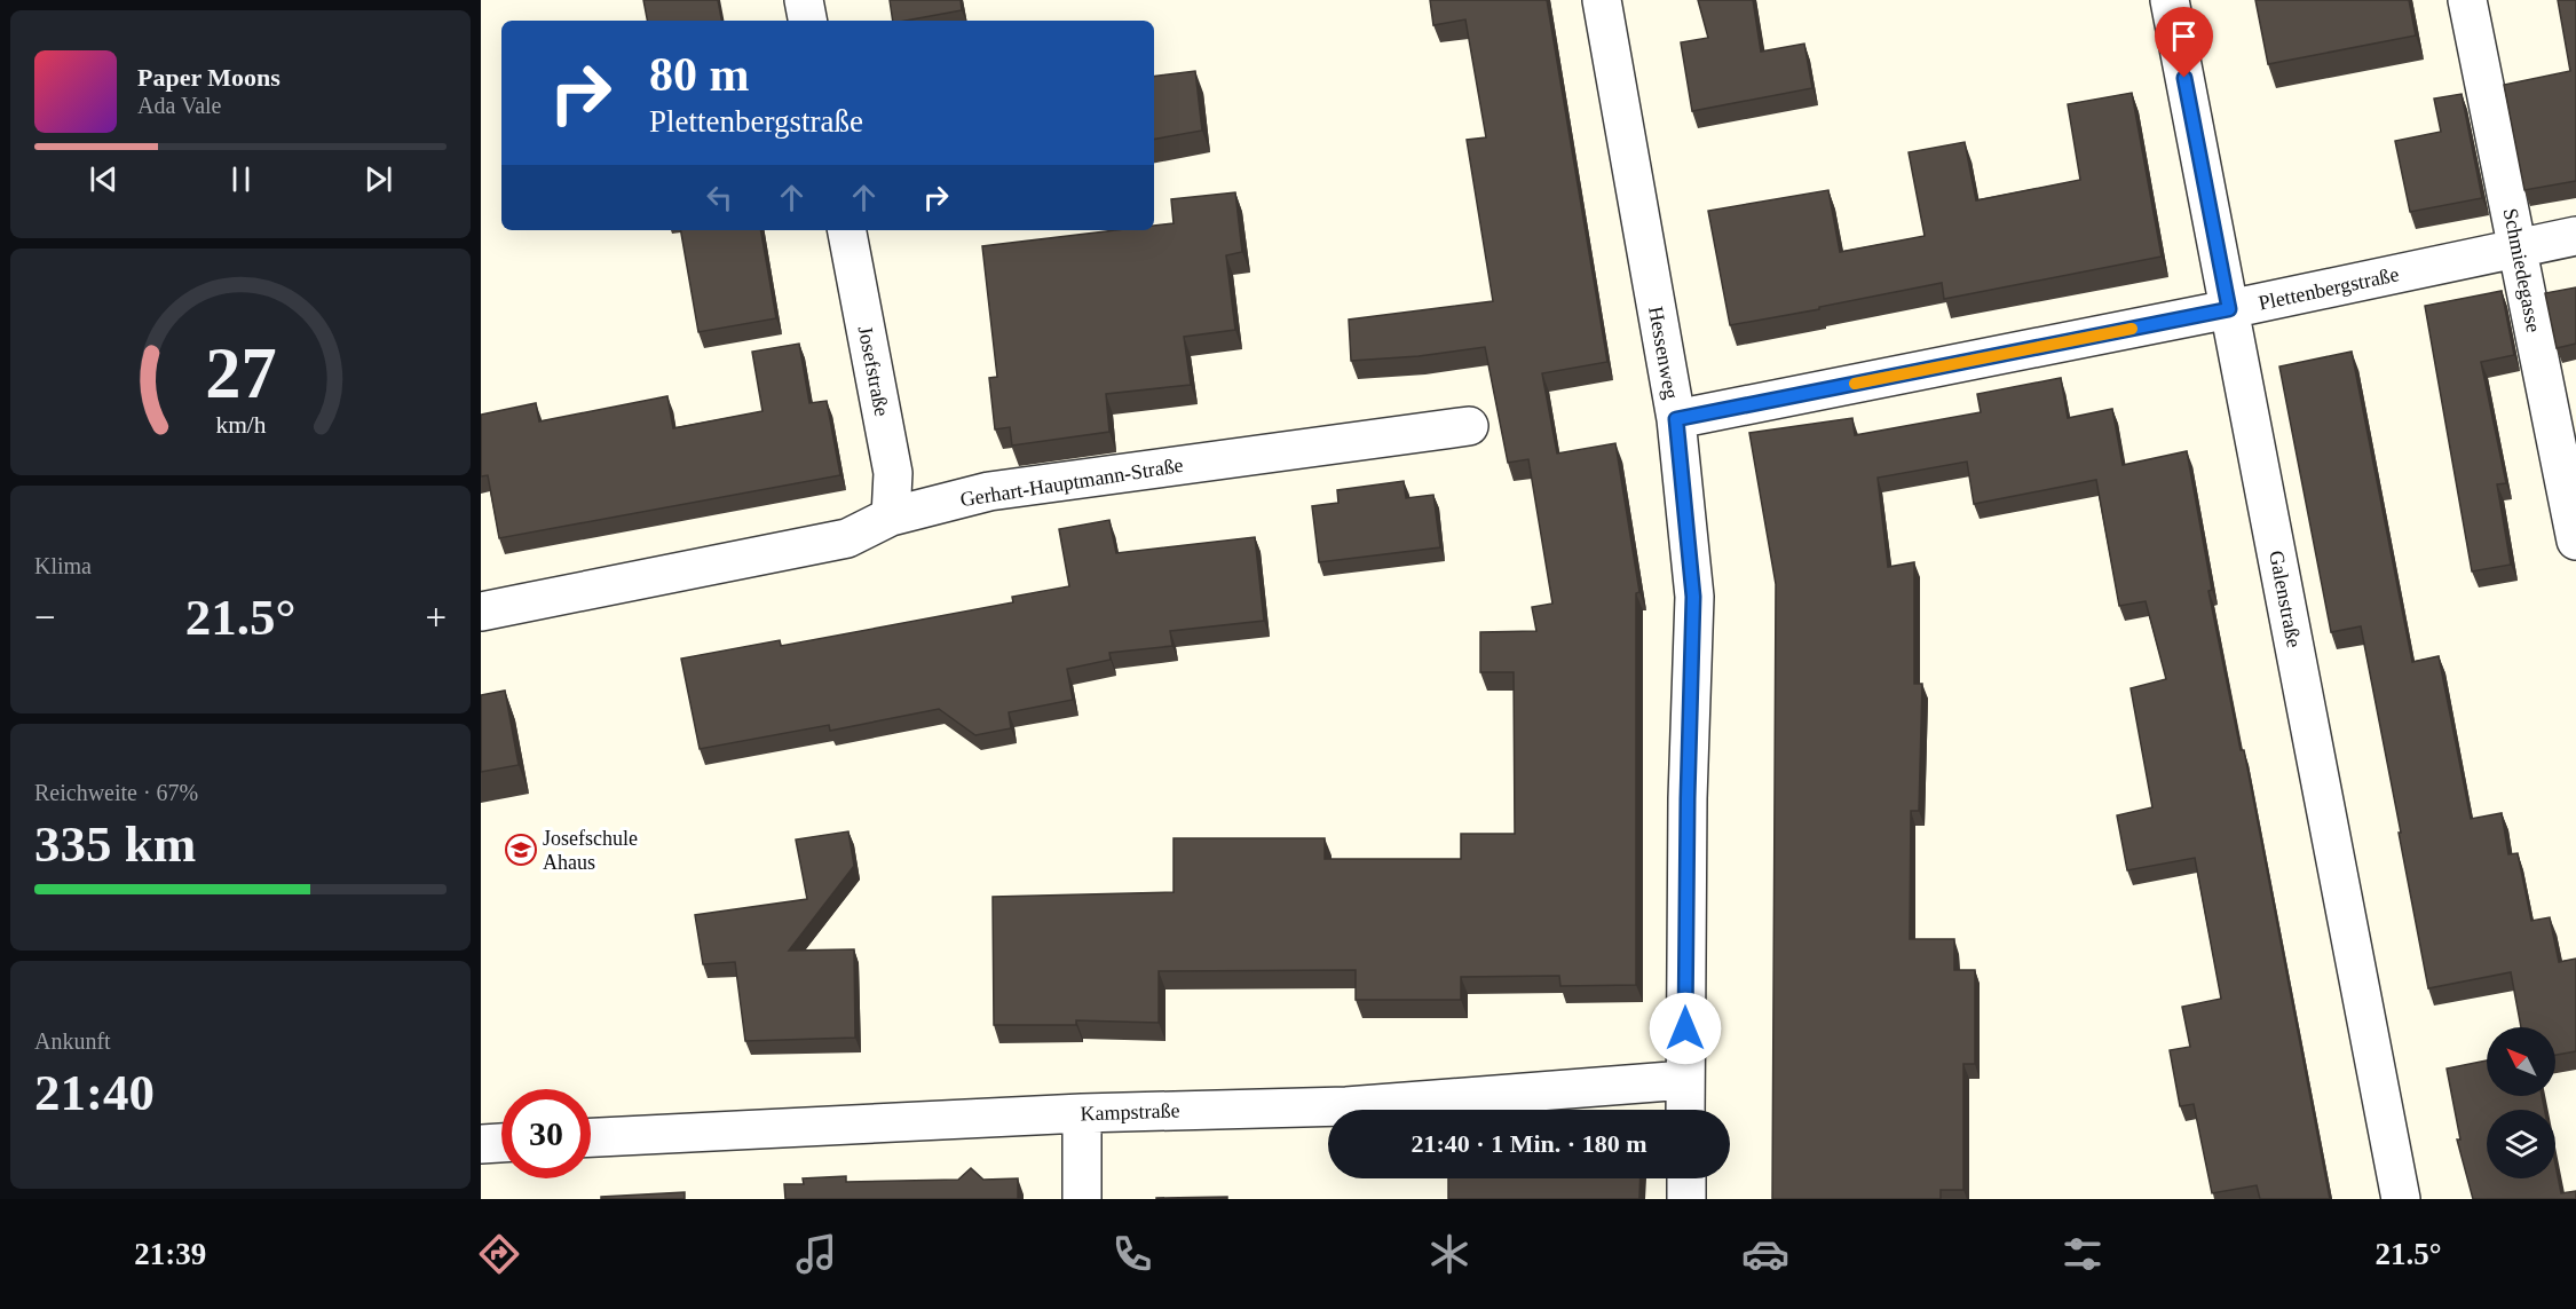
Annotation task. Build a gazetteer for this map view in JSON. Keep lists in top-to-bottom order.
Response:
{
  "streets": {
    "street": [
      "Schmiedegasse",
      "Plettenbergstraße",
      "Hessenweg",
      "Josefstraße",
      "Gerhart-Hauptmann-Straße",
      "Galenstraße",
      "Kampstraße"
    ]
  },
  "crossings": [
    ["Schmiedegasse", "Plettenbergstraße"],
    ["Plettenbergstraße", "Hessenweg"],
    ["Plettenbergstraße", "Galenstraße"],
    ["Hessenweg", "Kampstraße"],
    ["Josefstraße", "Gerhart-Hauptmann-Straße"]
  ],
  "places": {
    "school or university": ["Josefschule Ahaus"]
  },
  "north": "top left",
  "page": {
    "turn": ["80 m", "Plettenbergstraße"],
    "song": ["Paper Moons", "Ada Vale"],
    "tile": [
      "Klima",
      ["Reichweite · 67%", "335 km"],
      ["Ankunft", "21:40"]
    ],
    "heat": ["−", "21.5°", "+"],
    "limit": "30",
    "trip": "21:40 · 1 Min. · 180 m",
    "tabs": ["21:39", "21.5°"],
    "gauge": ["27", "km/h"]
  }
}
